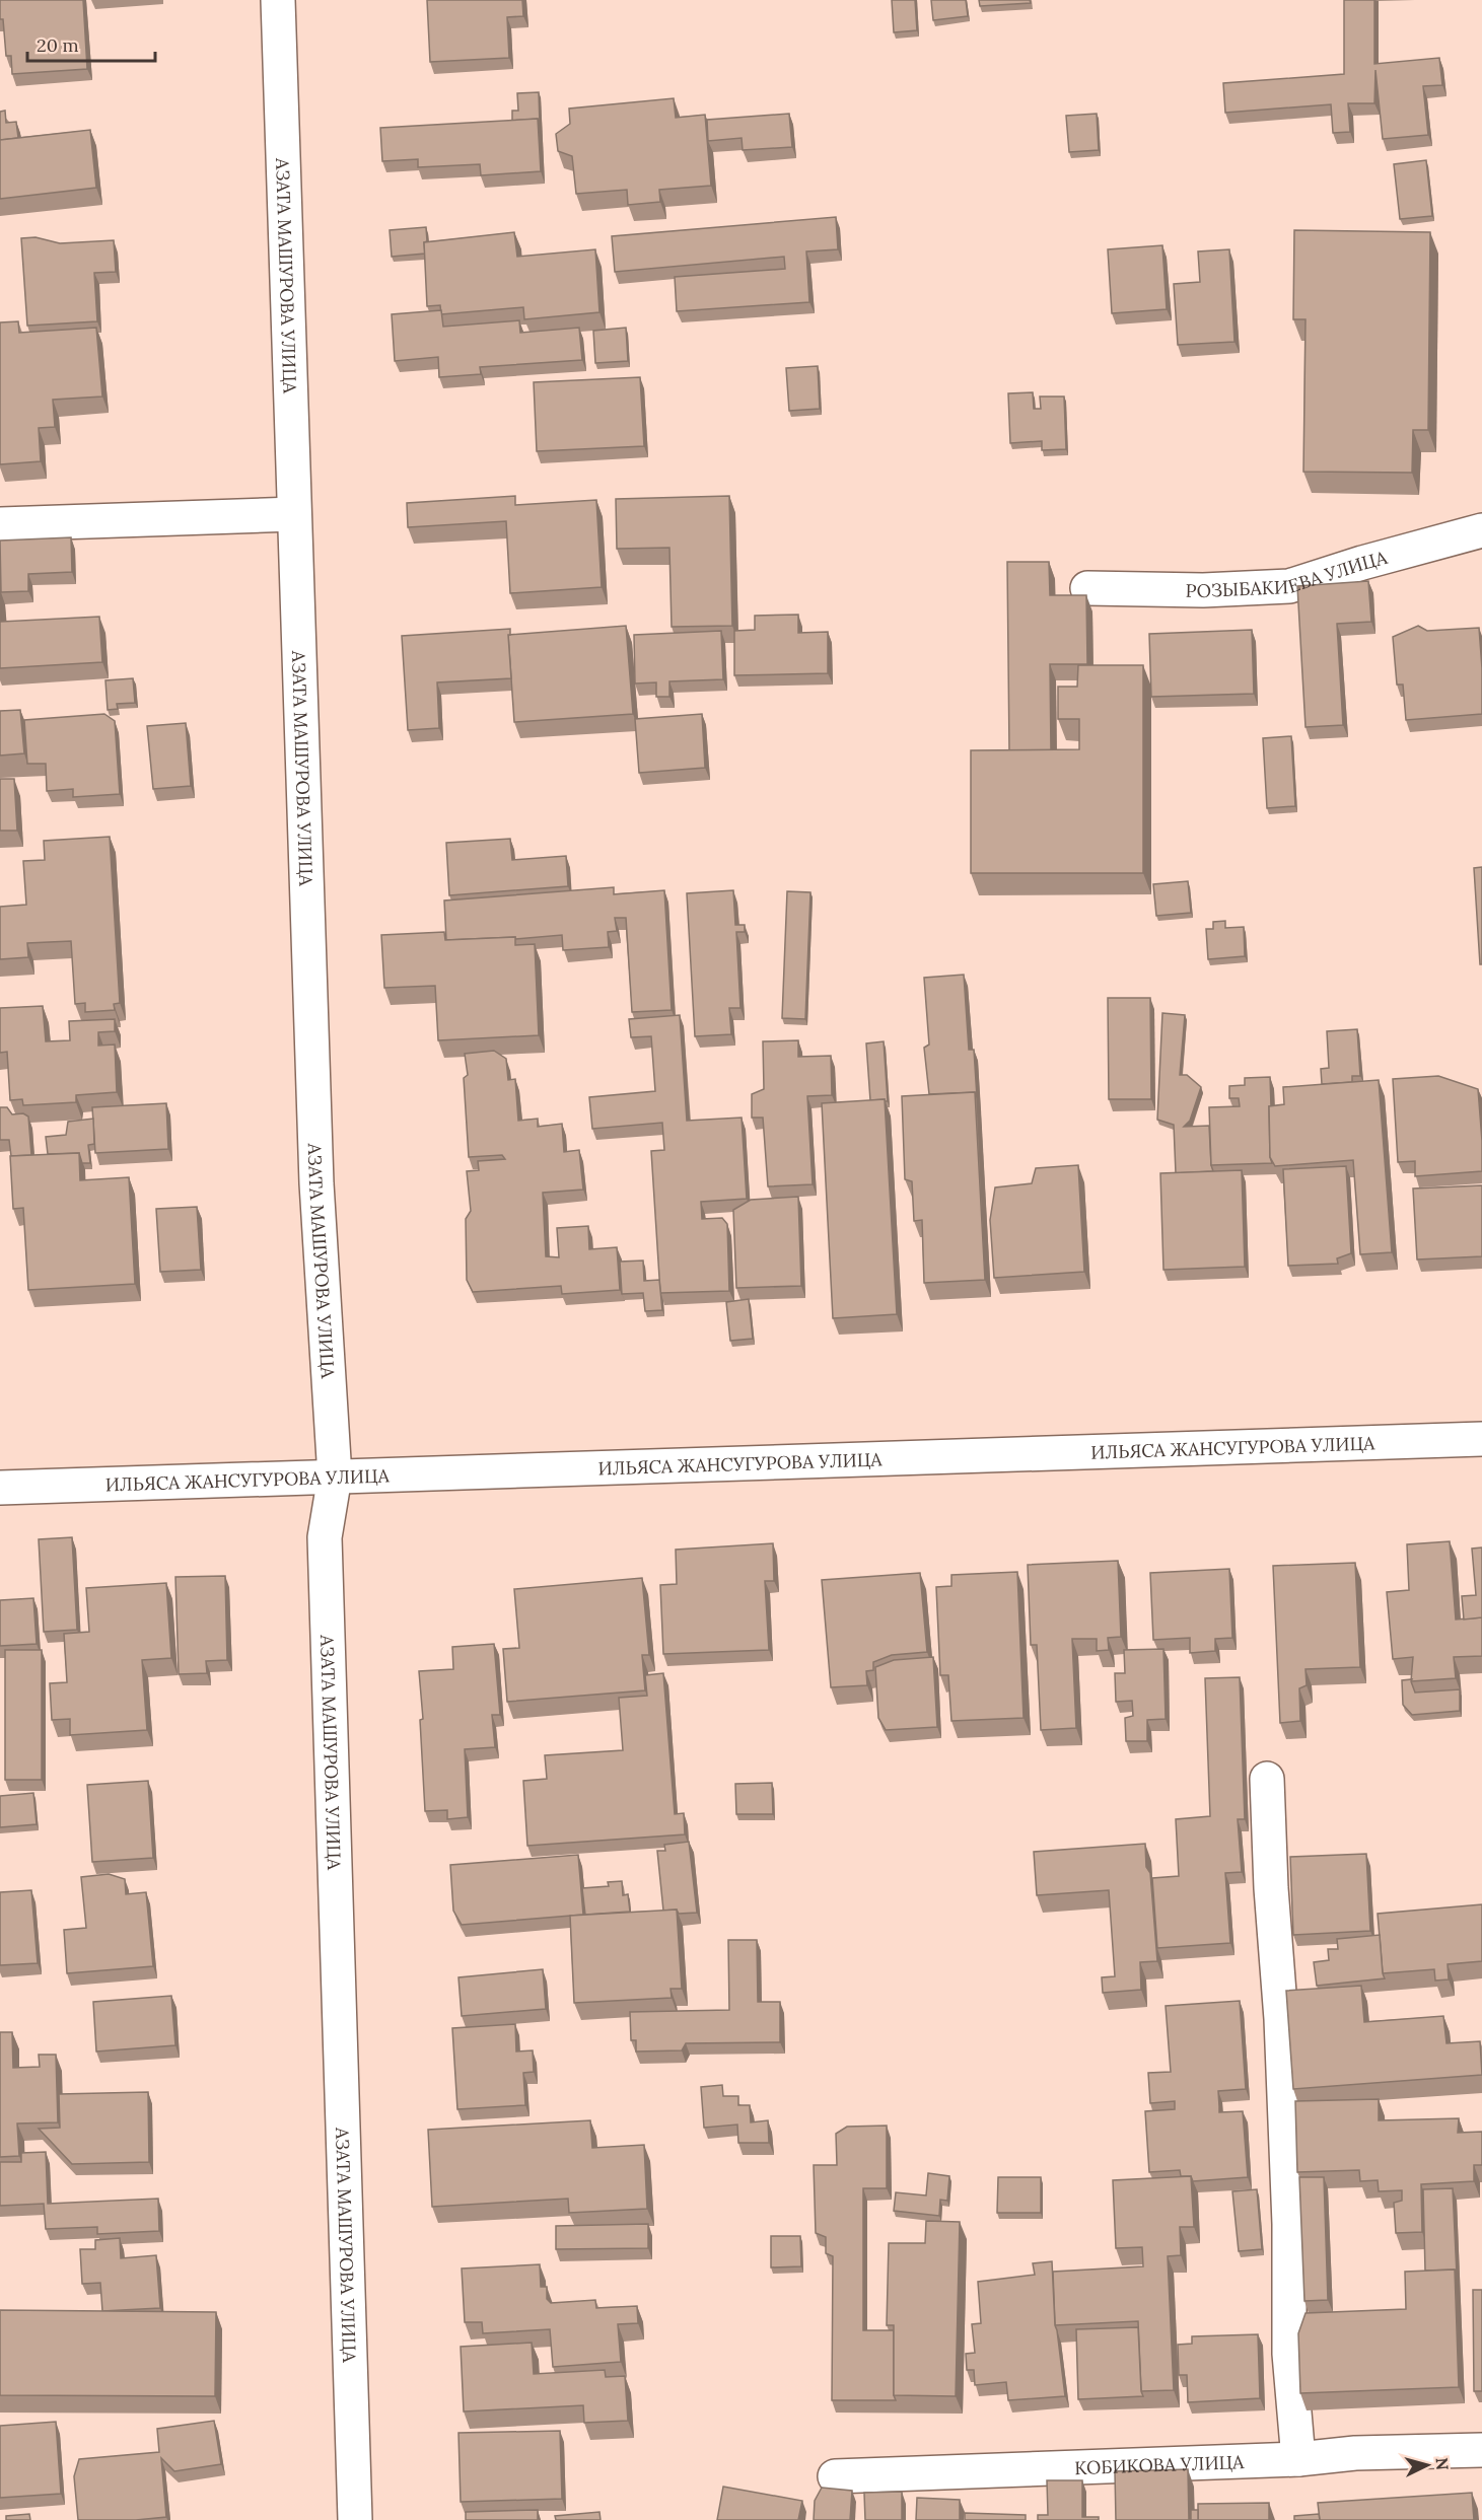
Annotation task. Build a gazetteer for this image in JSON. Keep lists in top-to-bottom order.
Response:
{
  "streets": {
    "street": [
      "АЗАТА МАШУРОВА УЛИЦА",
      "РОЗЫБАКИЕВА УЛИЦА",
      "ИЛЬЯСА ЖАНСУГУРОВА УЛИЦА",
      "КОБИКОВА УЛИЦА"
    ]
  },
  "crossings": [
    ["АЗАТА МАШУРОВА УЛИЦА", "ИЛЬЯСА ЖАНСУГУРОВА УЛИЦА"]
  ],
  "scale_bar": "20 m",
  "north": "right"
}
